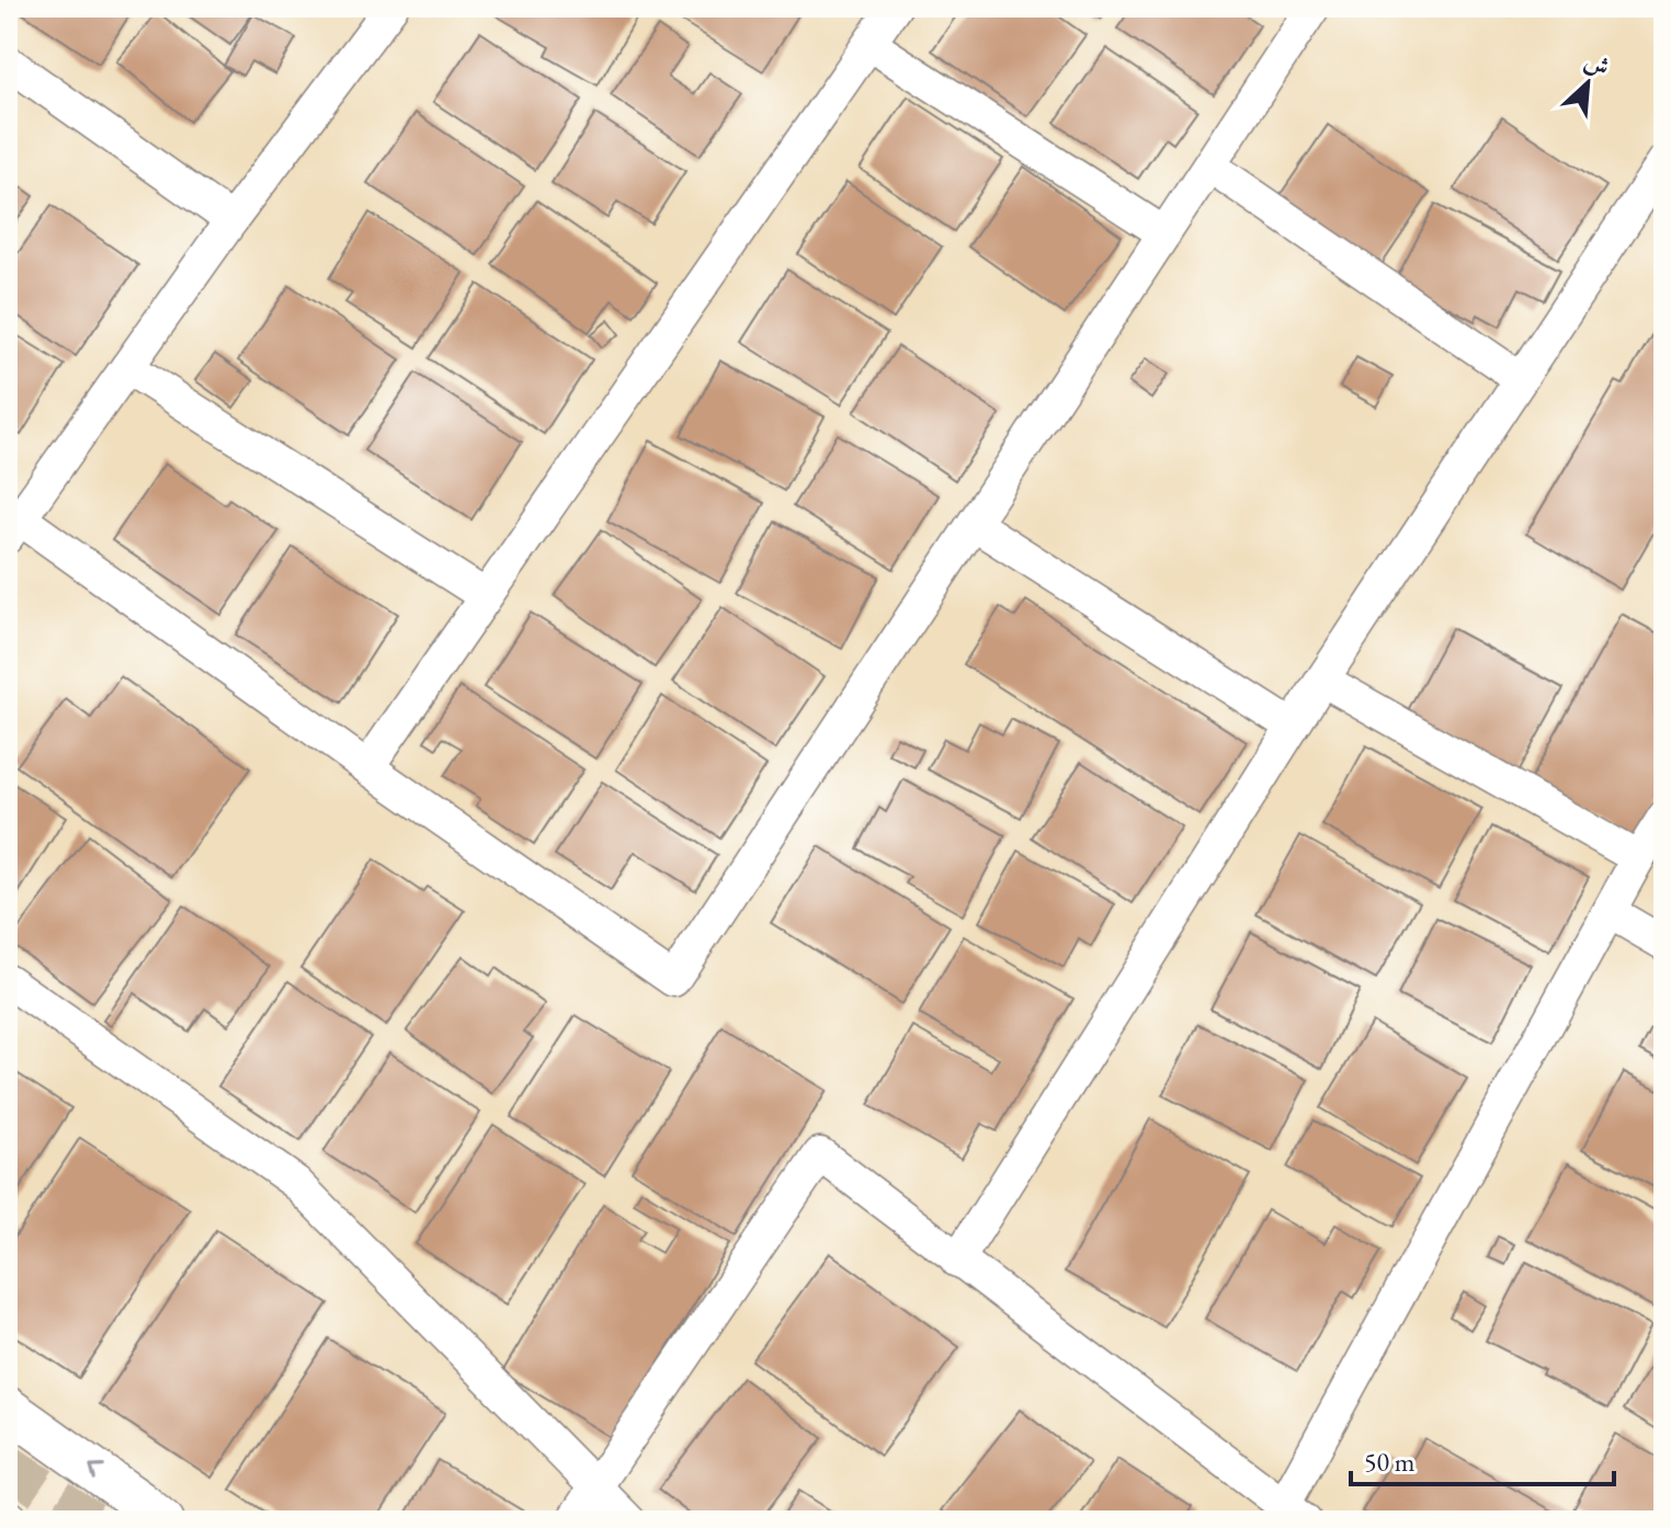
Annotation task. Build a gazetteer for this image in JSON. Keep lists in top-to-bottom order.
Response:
{
  "scale_bar": "50 m",
  "north": "top right"
}
